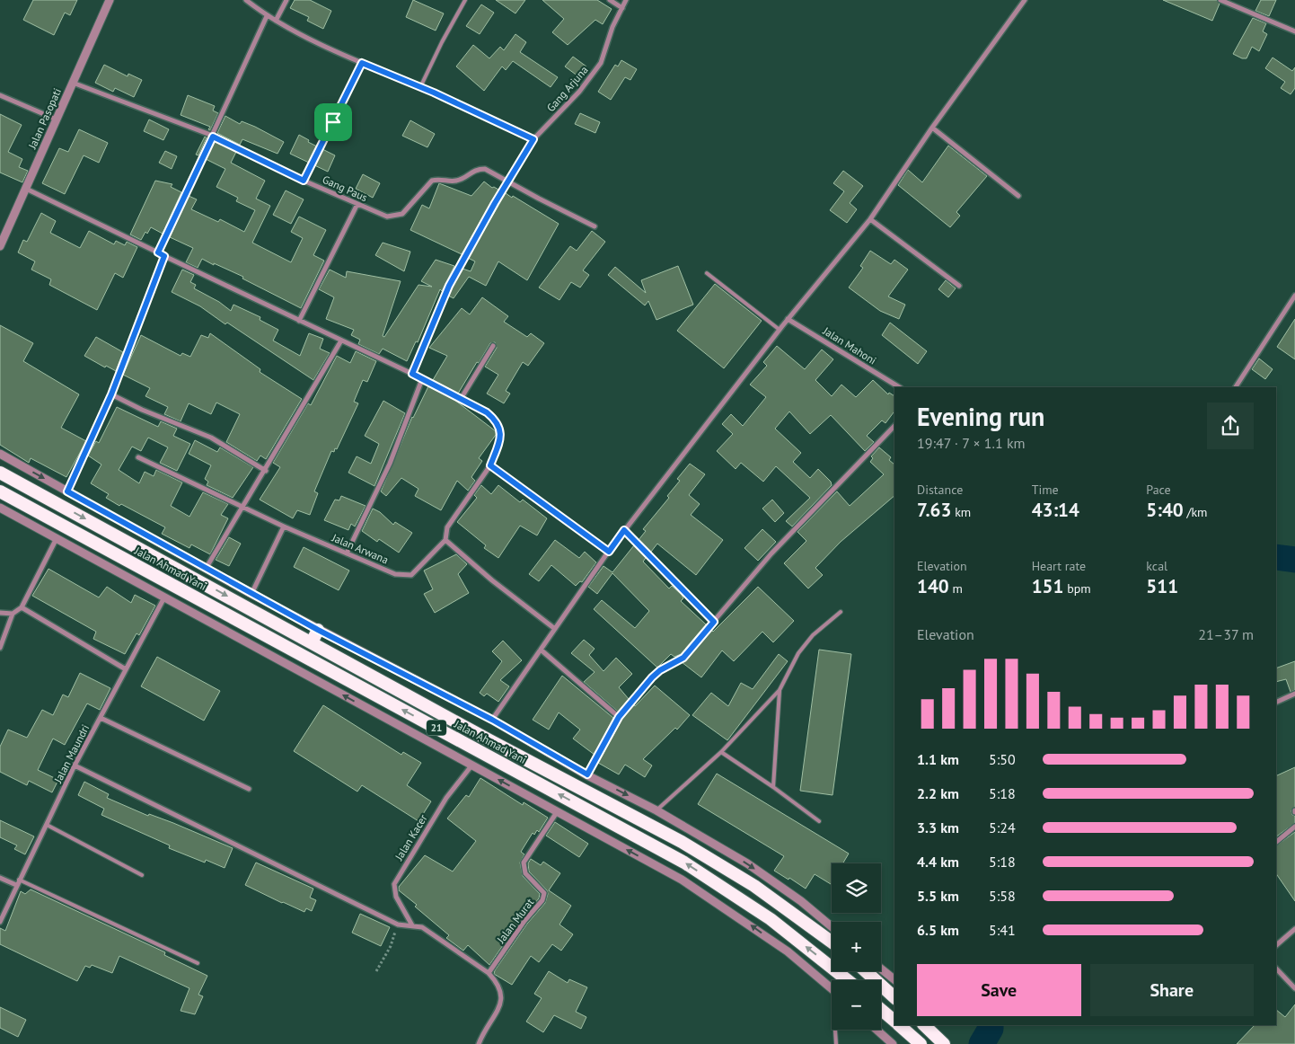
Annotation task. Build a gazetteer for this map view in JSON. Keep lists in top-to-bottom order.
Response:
{
  "streets": {
    "highway": ["Jalan Ahmad Yani", "21"],
    "street": [
      "Gang Arjuna",
      "Jalan Pasopati",
      "Gang Paus",
      "Jalan Mahoni",
      "Jalan Arwana",
      "Jalan Maundri",
      "Jalan Kacer",
      "Jalan Murat"
    ]
  },
  "crossings": [
    ["Gang Arjuna", "Gang Paus"],
    ["Jalan Pasopati", "Gang Paus"]
  ],
  "page": {
    "heading": ["Evening run", "19:47 · 7 × 1.1 km"],
    "stats": [
      ["Distance", "7.63 km"],
      ["Time", "43:14"],
      ["Pace", "5:40 /km"],
      ["Elevation", "140 m"],
      ["Heart rate", "151 bpm"],
      ["kcal", "511"]
    ],
    "chart": ["Elevation", "21–37 m"],
    "list": [
      {
        "name": "1.1 km",
        "note": "5:50"
      },
      {
        "name": "2.2 km",
        "note": "5:18"
      },
      {
        "name": "3.3 km",
        "note": "5:24"
      },
      {
        "name": "4.4 km",
        "note": "5:18"
      },
      {
        "name": "5.5 km",
        "note": "5:58"
      },
      {
        "name": "6.5 km",
        "note": "5:41"
      }
    ],
    "map_buttons": ["+", "−"],
    "buttons": ["Save", "Share"]
  }
}
